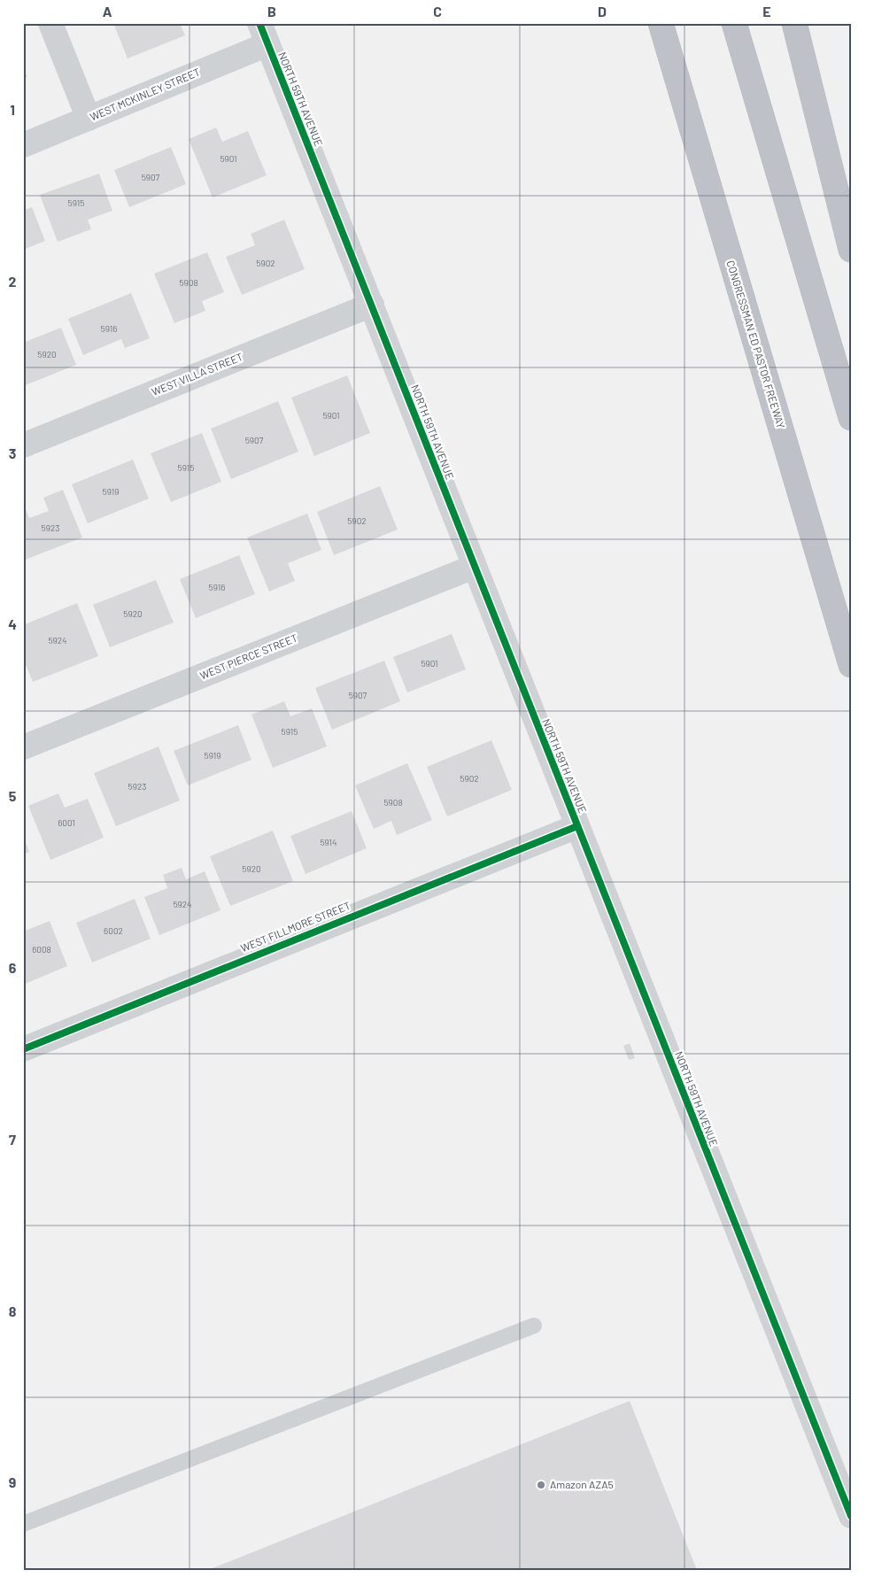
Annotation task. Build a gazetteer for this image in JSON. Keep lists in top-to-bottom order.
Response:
{
  "streets": {
    "highway": ["CONGRESSMAN ED PASTOR FREEWAY"],
    "main road": ["NORTH 59TH AVENUE"],
    "street": [
      "WEST MCKINLEY STREET",
      "WEST VILLA STREET",
      "WEST PIERCE STREET",
      "WEST FILLMORE STREET"
    ]
  },
  "crossings": [
    ["WEST MCKINLEY STREET", "NORTH 59TH AVENUE"],
    ["NORTH 59TH AVENUE", "WEST VILLA STREET"],
    ["NORTH 59TH AVENUE", "WEST PIERCE STREET"],
    ["NORTH 59TH AVENUE", "WEST FILLMORE STREET"]
  ],
  "places": ["Amazon AZA5"],
  "house_numbers": [
    "5901",
    "5907",
    "5915",
    "5902",
    "5908",
    "5916",
    "5920",
    "5901",
    "5907",
    "5915",
    "5919",
    "5902",
    "5923",
    "5916",
    "5920",
    "5924",
    "5901",
    "5907",
    "5915",
    "5919",
    "5902",
    "5923",
    "5908",
    "6001",
    "5914",
    "5920",
    "5924",
    "6002",
    "6008"
  ],
  "grid": {
    "columns": [
      "A",
      "B",
      "C",
      "D",
      "E"
    ],
    "rows": [
      "1",
      "2",
      "3",
      "4",
      "5",
      "6",
      "7",
      "8",
      "9"
    ]
  }
}
